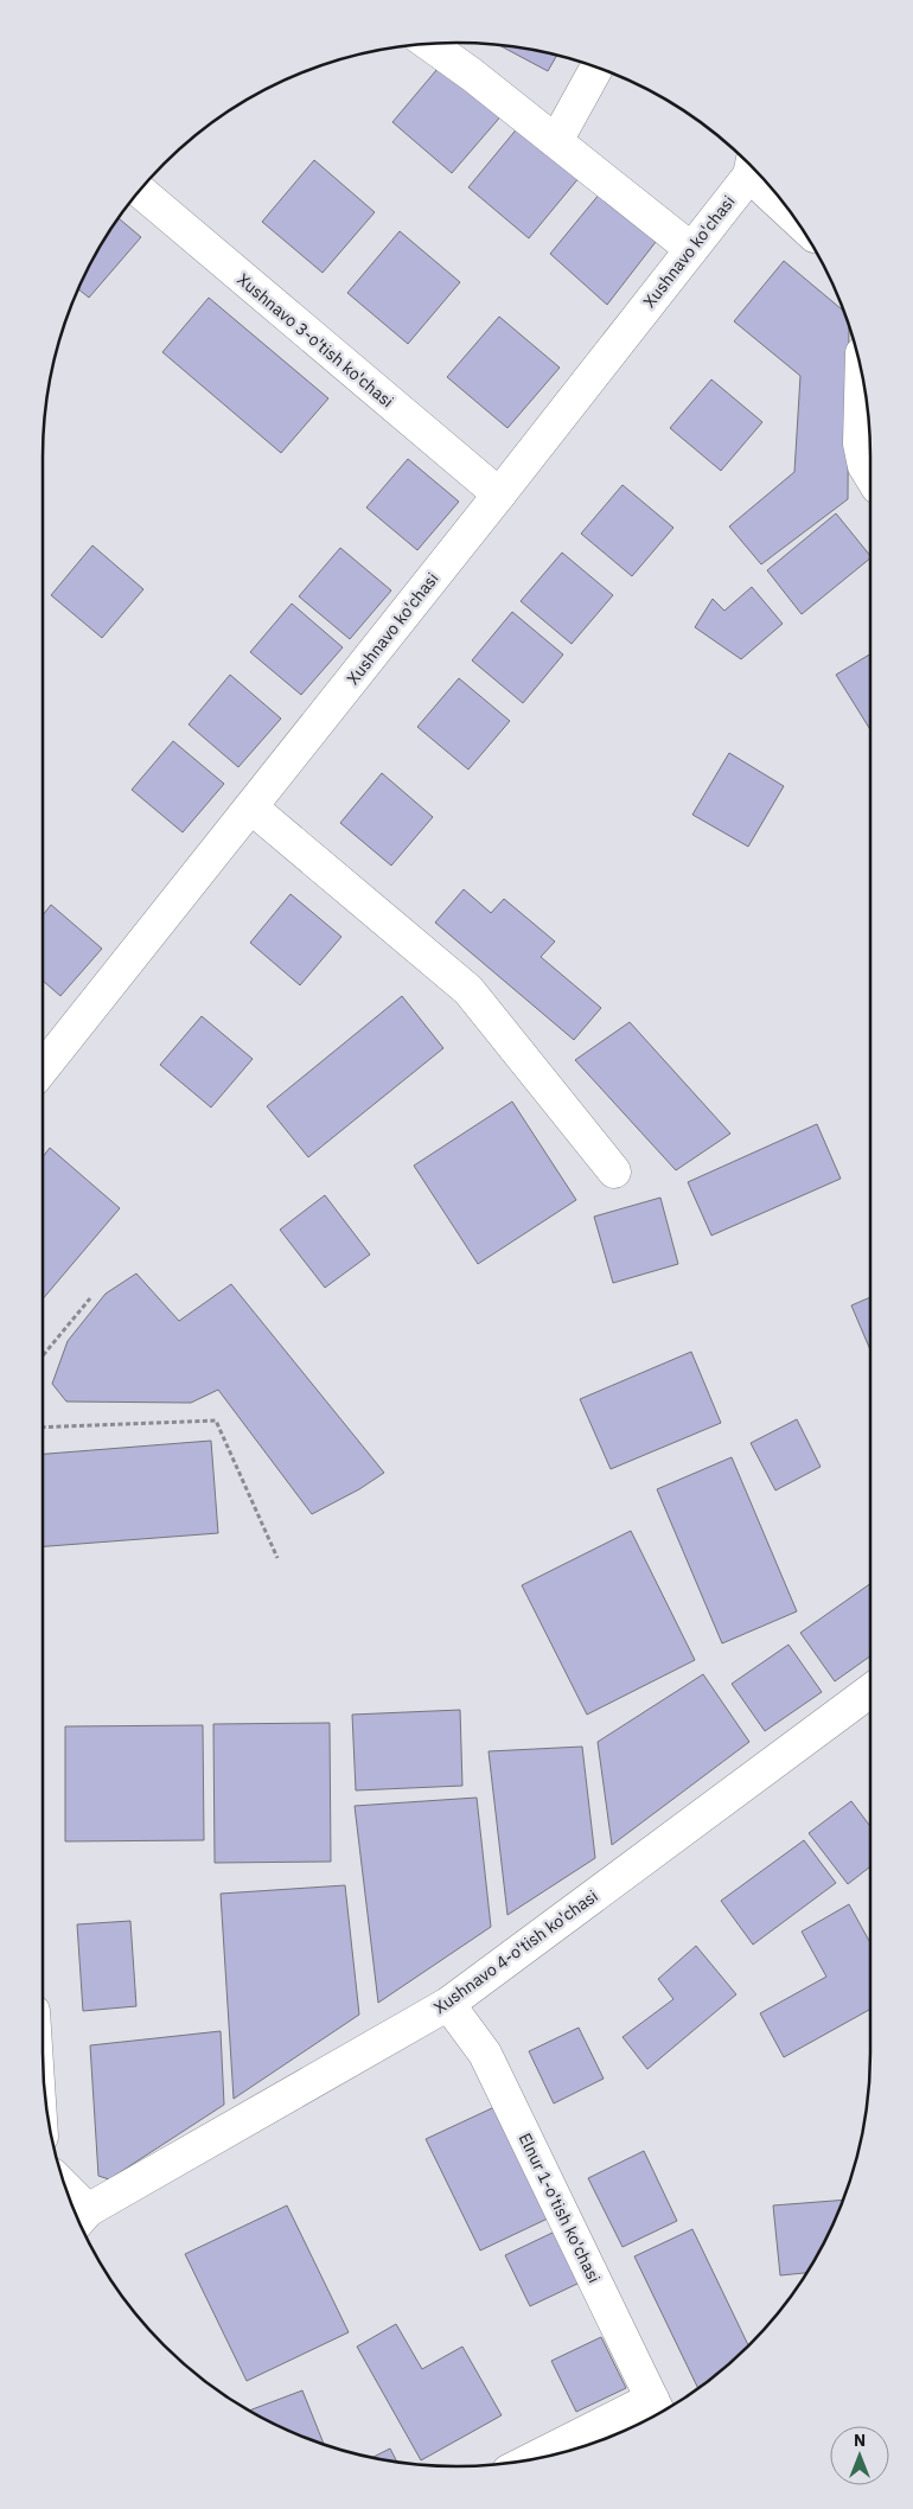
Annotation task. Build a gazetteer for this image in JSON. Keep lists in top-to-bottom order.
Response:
{
  "streets": {
    "street": [
      "Xushnavo ko'chasi",
      "Xushnavo 3-o'tish ko'chasi",
      "Xushnavo 4-o'tish ko'chasi",
      "Elnur 1-o'tish ko'chasi"
    ]
  },
  "crossings": [
    ["Xushnavo ko'chasi", "Xushnavo 3-o'tish ko'chasi"],
    ["Xushnavo 4-o'tish ko'chasi", "Elnur 1-o'tish ko'chasi"]
  ],
  "north": "top"
}
